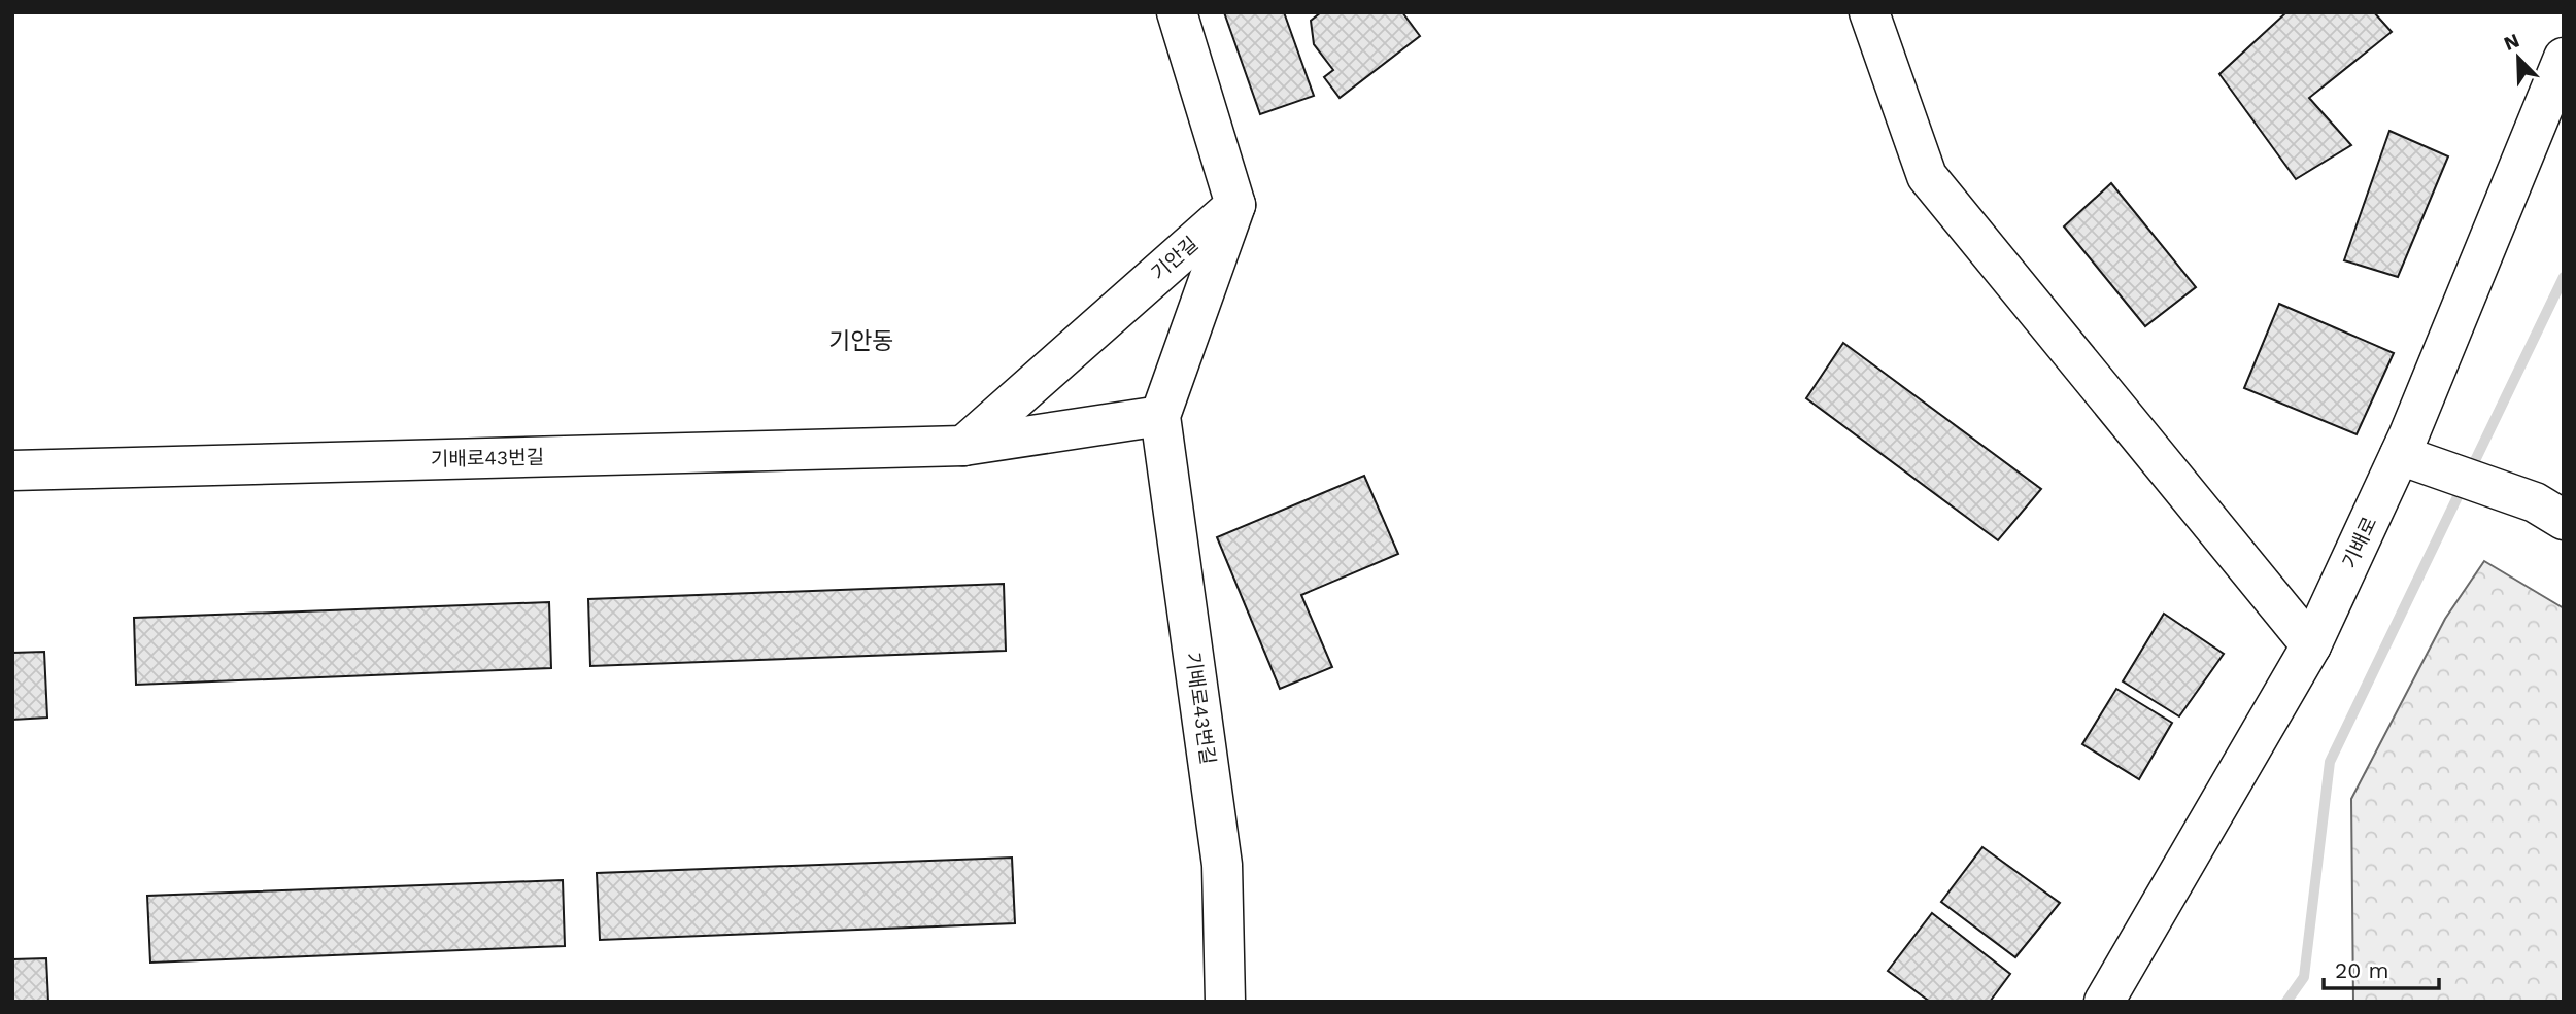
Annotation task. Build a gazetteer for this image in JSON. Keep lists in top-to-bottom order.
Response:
{
  "streets": {
    "street": ["기안길", "기배로43번길", "기배로"]
  },
  "crossings": [
    ["기안길", "기배로43번길"]
  ],
  "districts": ["기안동"],
  "scale_bar": "20 m",
  "north": "top left"
}
